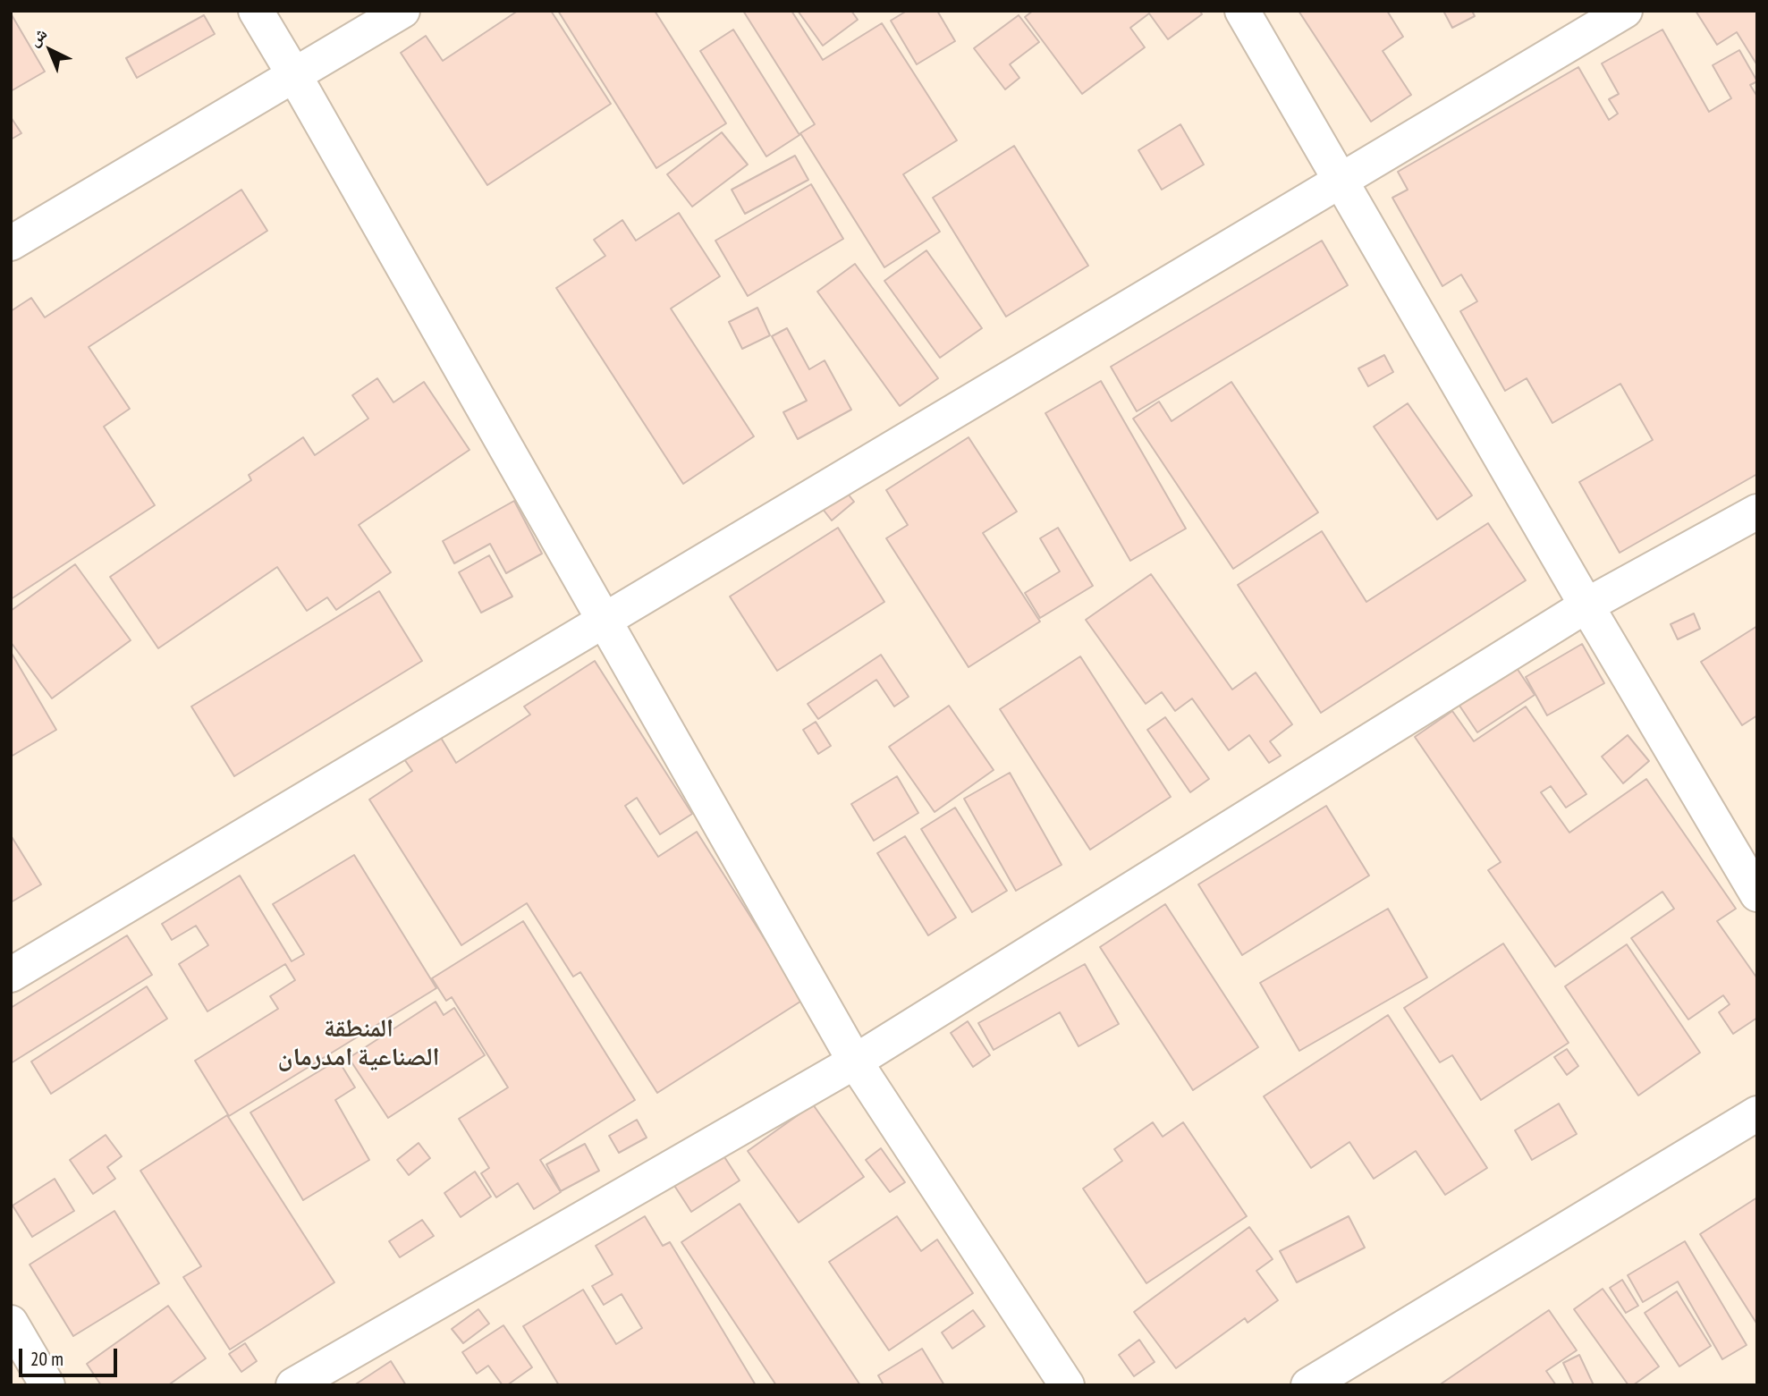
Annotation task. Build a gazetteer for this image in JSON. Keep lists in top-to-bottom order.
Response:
{
  "districts": ["المنطقة الصناعية امدرمان"],
  "scale_bar": "20 m",
  "north": "top left"
}
